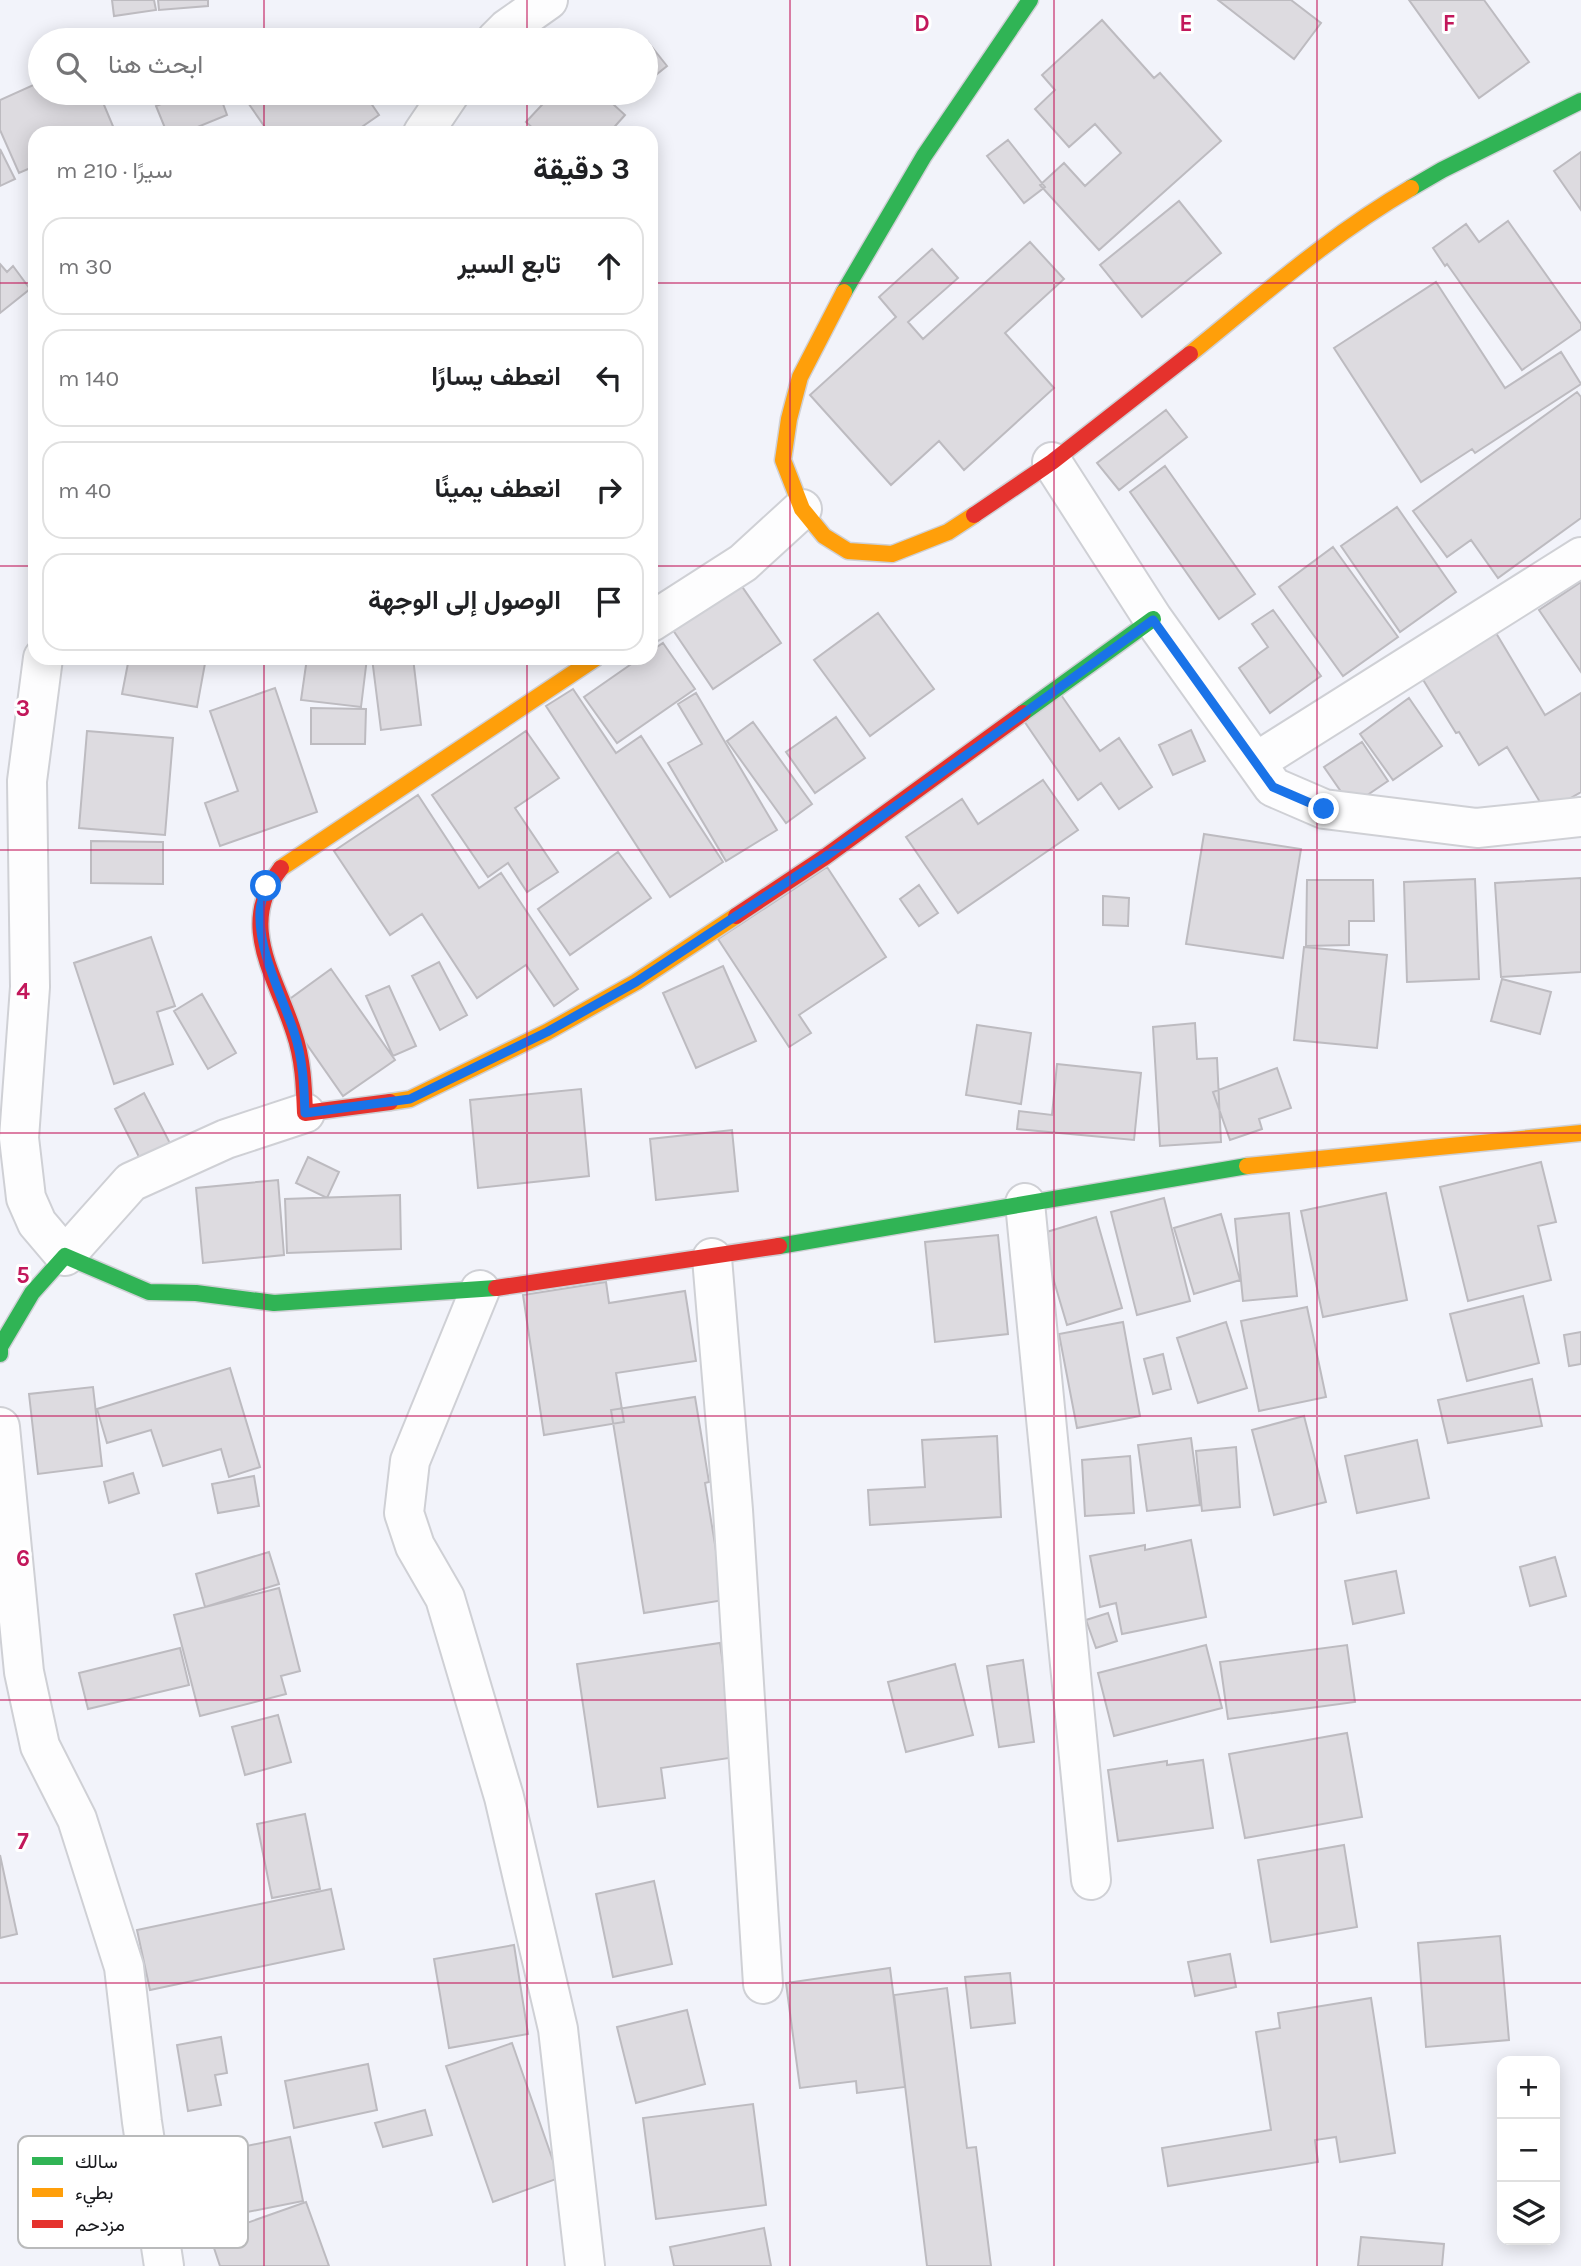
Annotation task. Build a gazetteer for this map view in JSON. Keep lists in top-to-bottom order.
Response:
{
  "legend": ["سالك", "بطيء", "مزدحم"],
  "page": {
    "search": "ابحث هنا",
    "heading": ["3 دقيقة", "سيرًا · 210 m"],
    "list": [
      ["تابع السير", "30 m"],
      ["انعطف يسارًا", "140 m"],
      ["انعطف يمينًا", "40 m"],
      "الوصول إلى الوجهة"
    ],
    "map_buttons": ["+", "−"]
  },
  "grid": {
    "columns": ["D", "E", "F"],
    "rows": [
      "3",
      "4",
      "5",
      "6",
      "7"
    ]
  }
}
